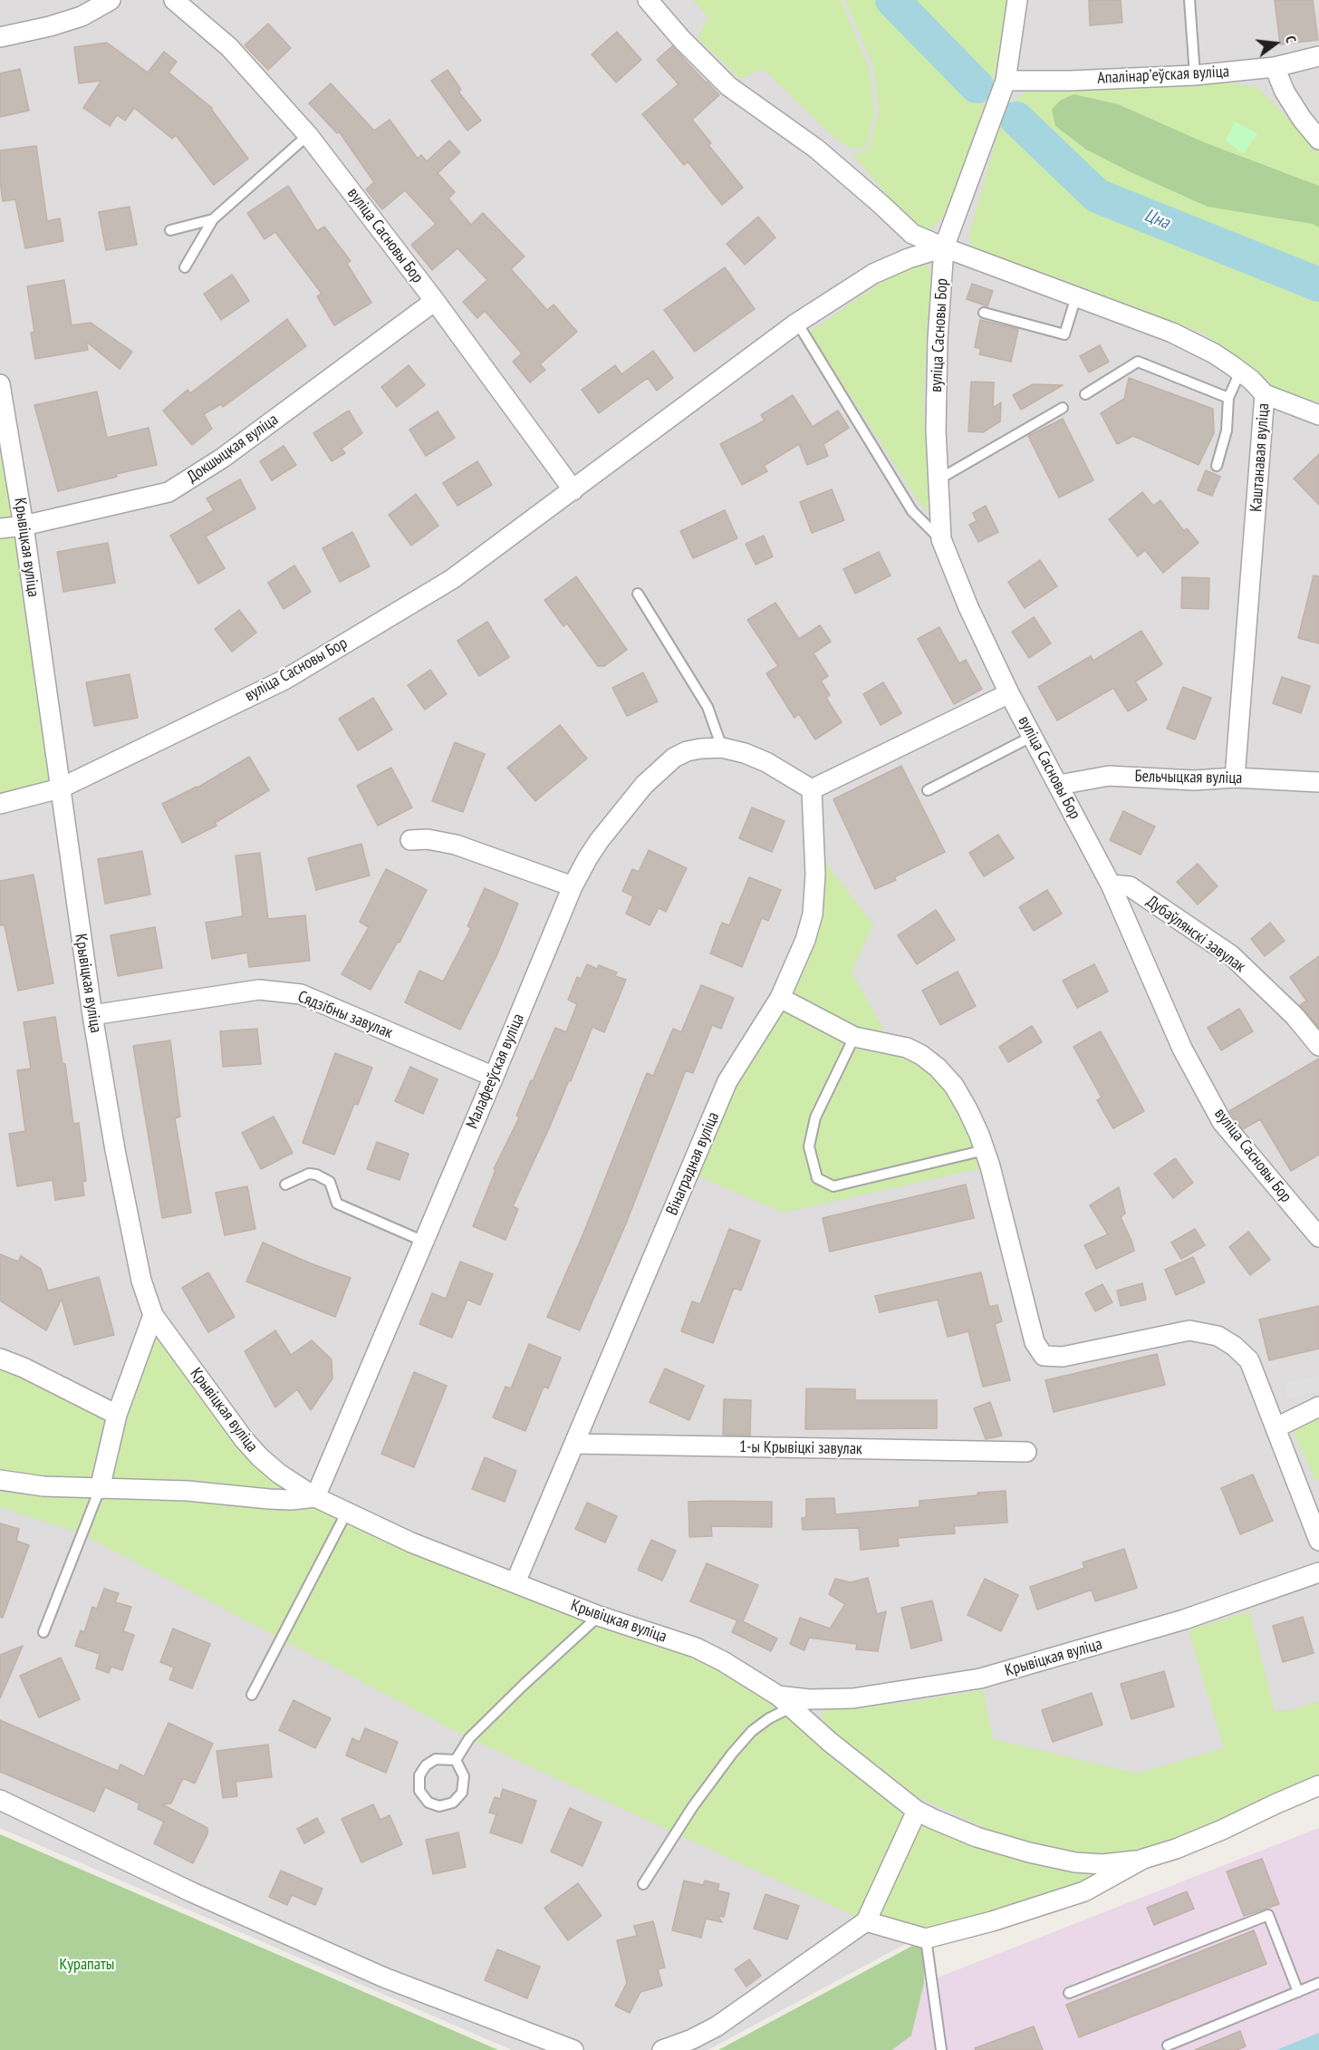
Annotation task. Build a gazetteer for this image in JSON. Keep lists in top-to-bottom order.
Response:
{
  "streets": {
    "street": [
      "Апалінарʼеўская вуліца",
      "вуліца Сасновы Бор",
      "Докшыцкая вуліца",
      "Каштанавая вуліца",
      "Крывіцкая вуліца",
      "Бельчыцкая вуліца",
      "Дубаўлянскі завулак",
      "Сядзібны завулак",
      "Малафееўская вуліца",
      "Вінаградная вуліца",
      "1-ы Крывіцкі завулак"
    ]
  },
  "crossings": [
    ["Апалінарʼеўская вуліца", "вуліца Сасновы Бор"],
    ["вуліца Сасновы Бор", "Докшыцкая вуліца"],
    ["вуліца Сасновы Бор", "Каштанавая вуліца"],
    ["вуліца Сасновы Бор", "Крывіцкая вуліца"],
    ["вуліца Сасновы Бор", "Бельчыцкая вуліца"],
    ["вуліца Сасновы Бор", "Дубаўлянскі завулак"],
    ["Докшыцкая вуліца", "Крывіцкая вуліца"],
    ["Каштанавая вуліца", "Бельчыцкая вуліца"],
    ["Крывіцкая вуліца", "Сядзібны завулак"],
    ["Крывіцкая вуліца", "Малафееўская вуліца"],
    ["Крывіцкая вуліца", "Вінаградная вуліца"],
    ["Сядзібны завулак", "Малафееўская вуліца"],
    ["Малафееўская вуліца", "Вінаградная вуліца"],
    ["Вінаградная вуліца", "1-ы Крывіцкі завулак"]
  ],
  "water": ["Цна"],
  "parks": ["Курапаты"],
  "north": "right"
}
